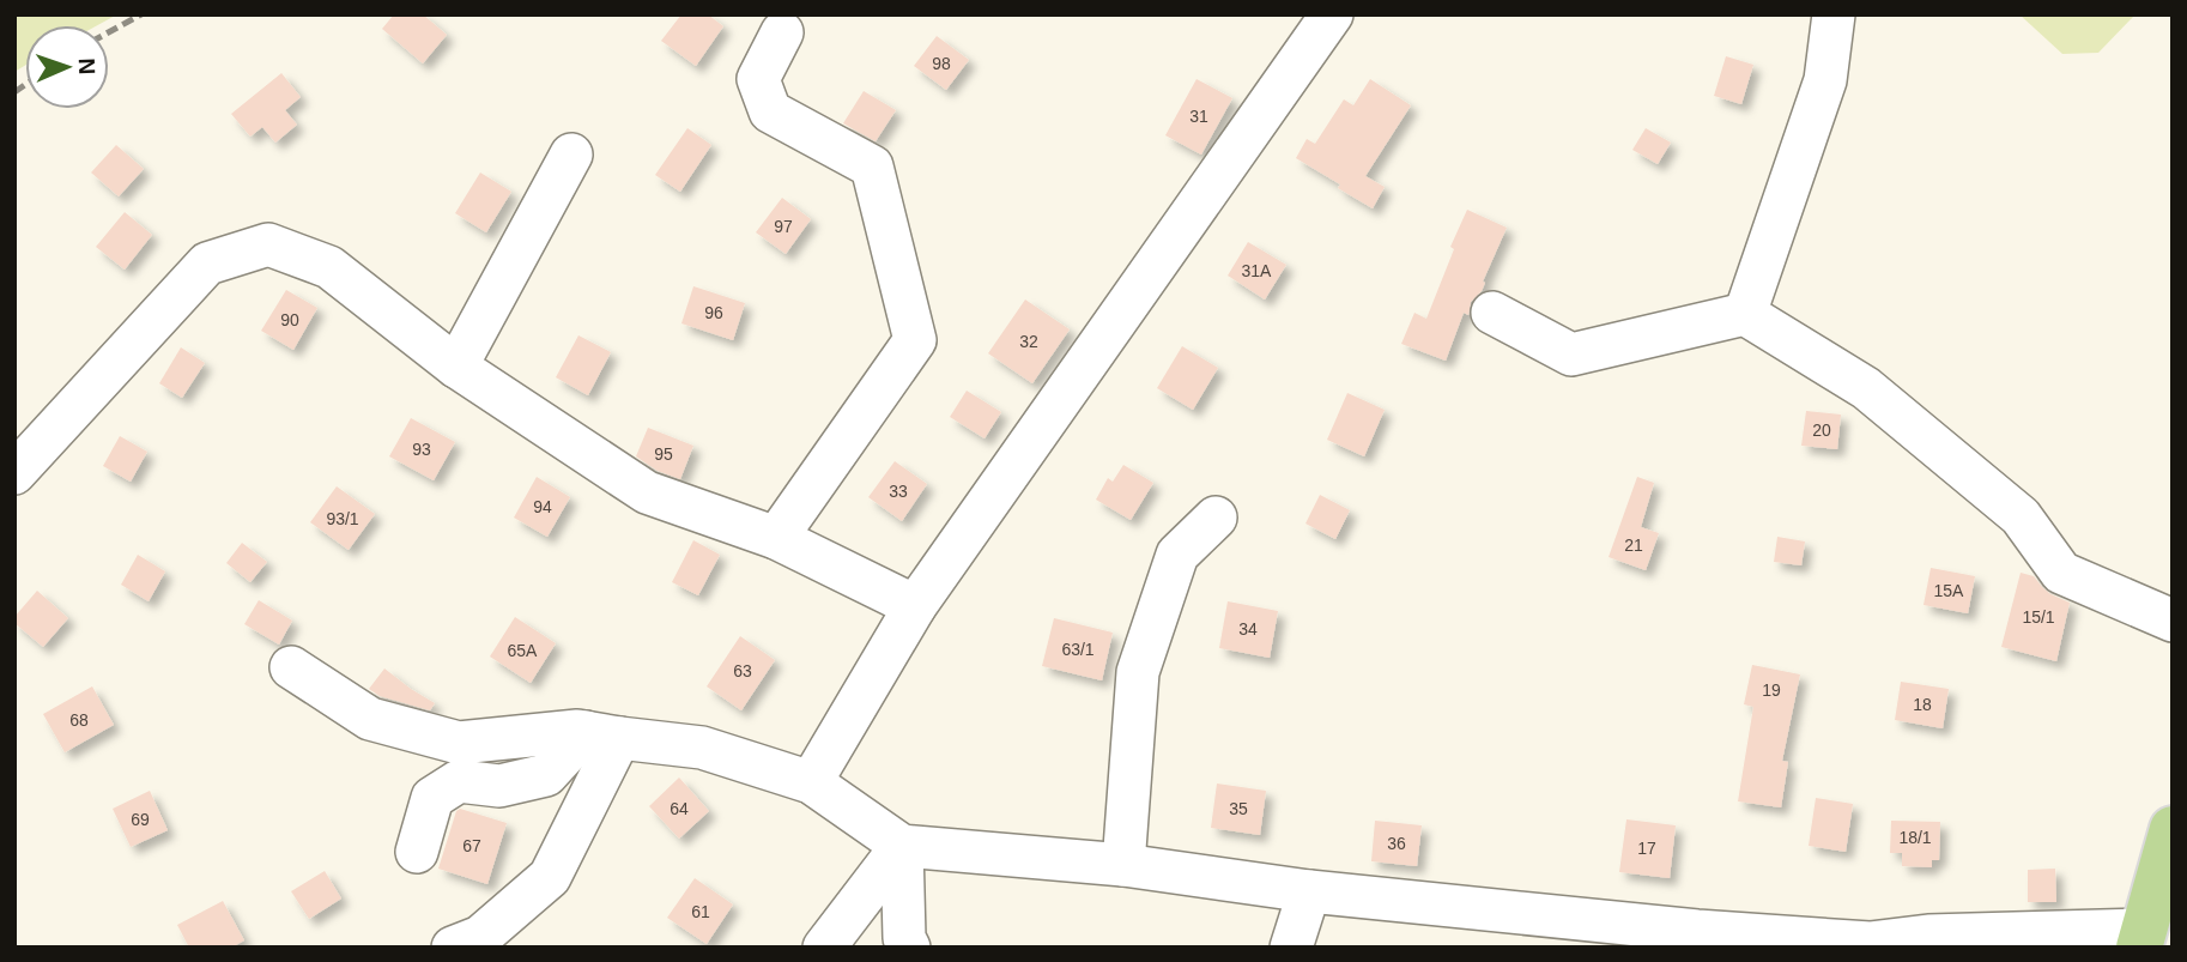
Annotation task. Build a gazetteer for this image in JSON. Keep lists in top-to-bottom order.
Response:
{
  "house_numbers": [
    "98",
    "31",
    "97",
    "31А",
    "96",
    "90",
    "32",
    "20",
    "93",
    "95",
    "33",
    "94",
    "93/1",
    "21",
    "15А",
    "15/1",
    "34",
    "63/1",
    "65А",
    "63",
    "19",
    "18",
    "68",
    "64",
    "35",
    "69",
    "18/1",
    "36",
    "67",
    "17",
    "61"
  ],
  "north": "right"
}
